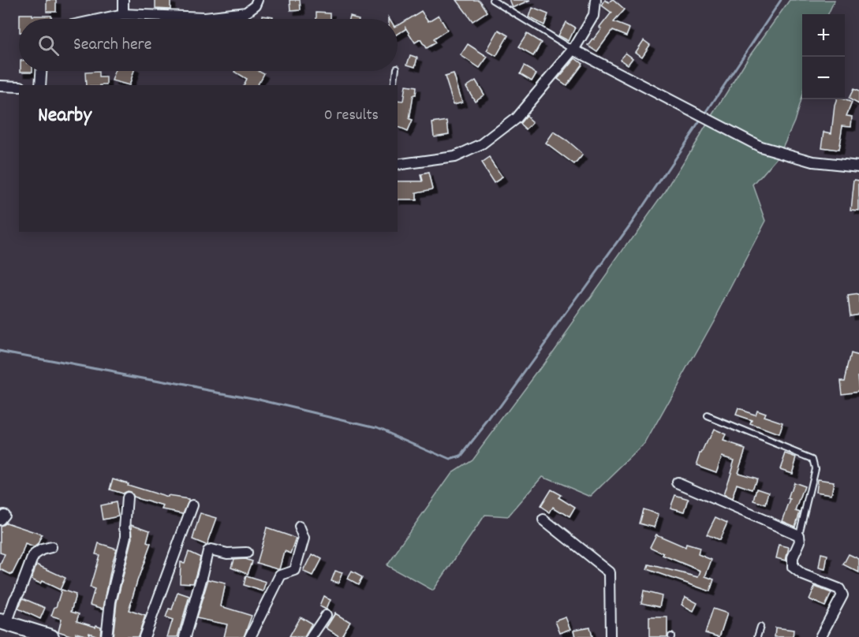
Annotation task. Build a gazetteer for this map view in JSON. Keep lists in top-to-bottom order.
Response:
{
  "page": {
    "map_buttons": ["+", "−"],
    "search": "Search here",
    "heading": ["Nearby", "0 results"]
  }
}
